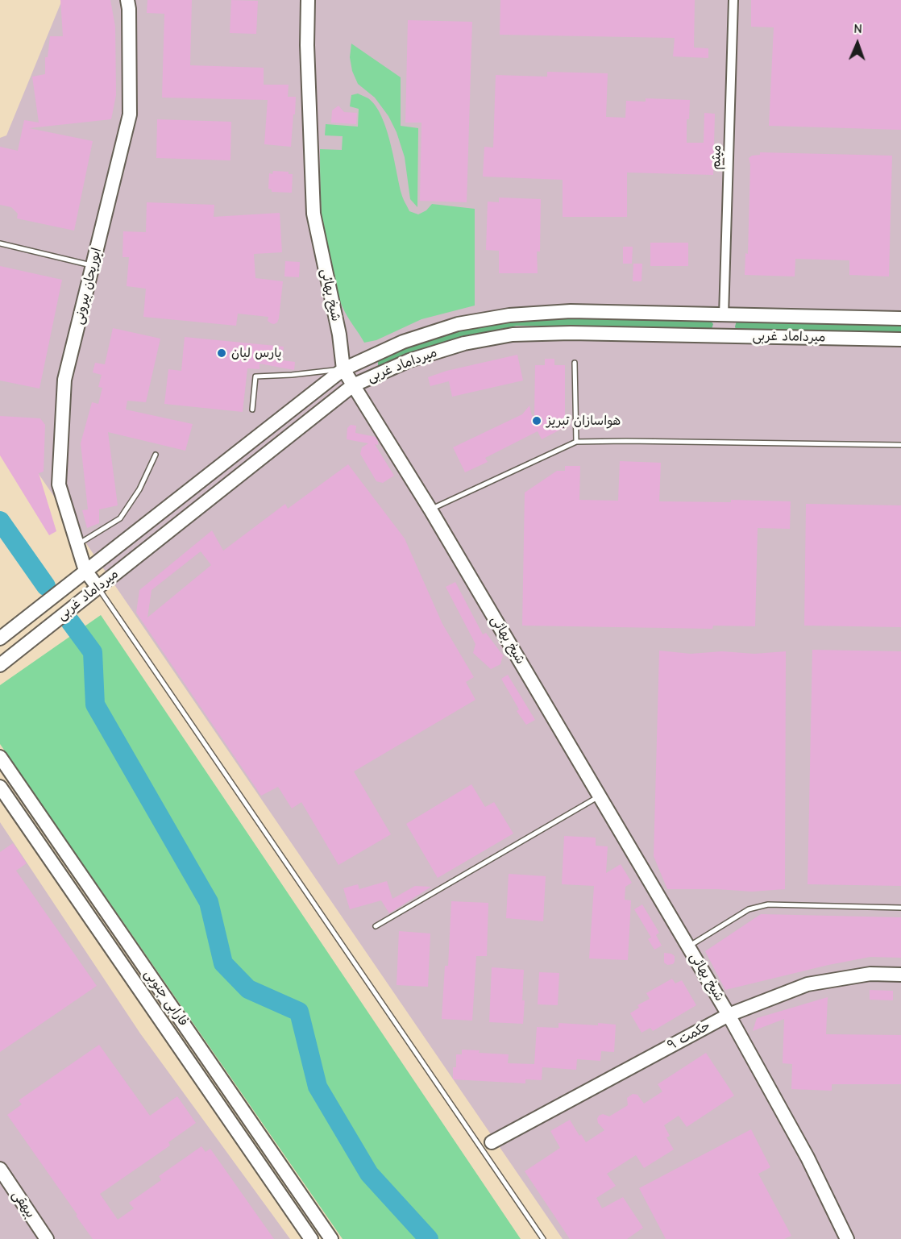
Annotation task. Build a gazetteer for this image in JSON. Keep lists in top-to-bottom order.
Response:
{
  "streets": {
    "street": [
      "میثم",
      "ابوریحان بیرونی",
      "شیخ بهائی",
      "میرداماد غربی",
      "فارابی جنوبی",
      "حکمت ۹",
      "بیهقی"
    ]
  },
  "crossings": [
    ["میثم", "میرداماد غربی"],
    ["ابوریحان بیرونی", "میرداماد غربی"],
    ["شیخ بهائی", "میرداماد غربی"],
    ["شیخ بهائی", "حکمت ۹"]
  ],
  "places": ["پارس لیان", "هواسازان تبریز"],
  "north": "top"
}
